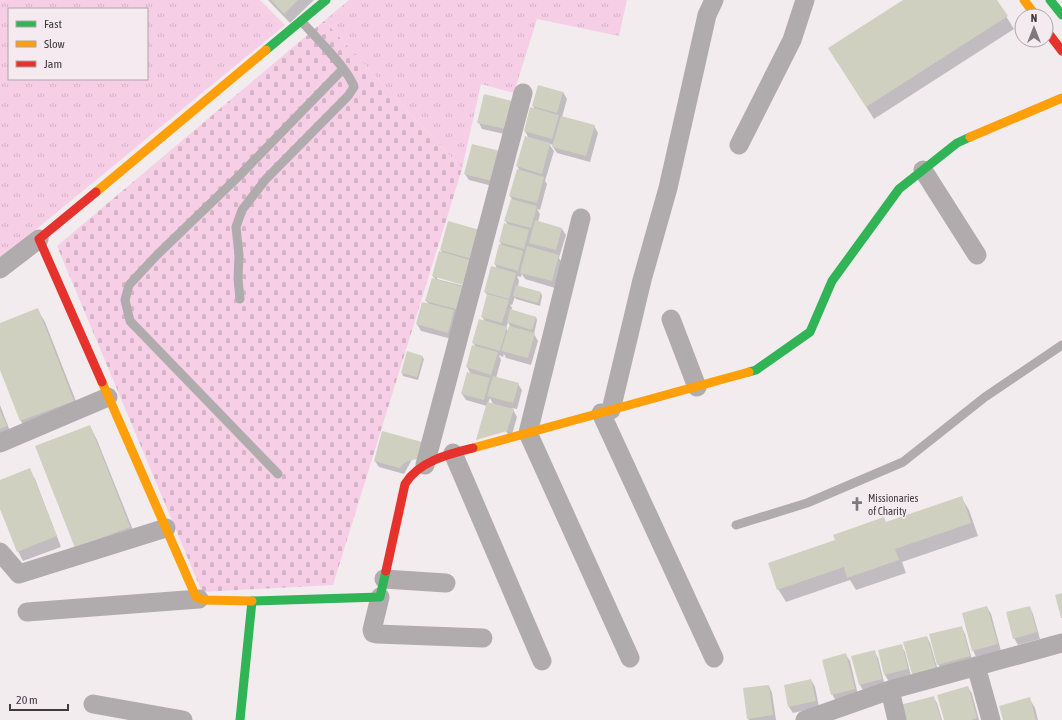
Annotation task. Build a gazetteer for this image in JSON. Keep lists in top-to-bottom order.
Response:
{
  "places": {
    "church": ["Missionaries of Charity"]
  },
  "legend": ["Fast", "Slow", "Jam"],
  "scale_bar": "20 m",
  "north": "top"
}
